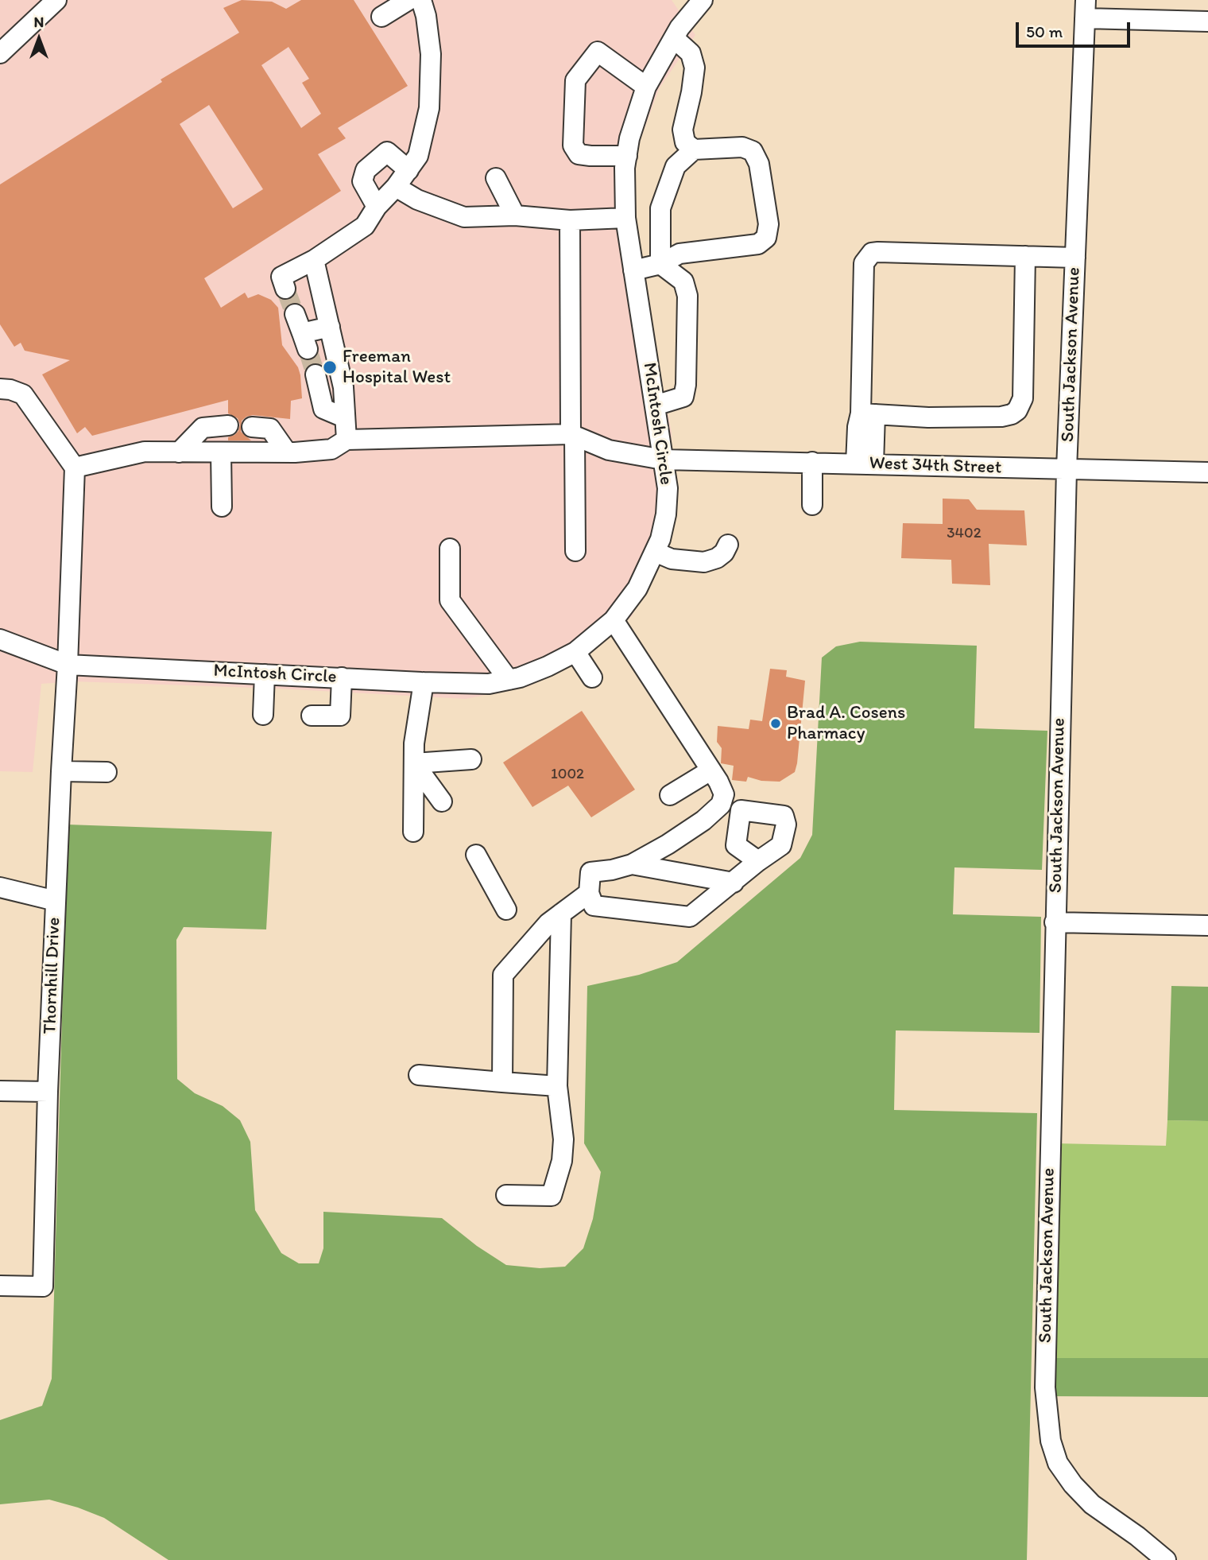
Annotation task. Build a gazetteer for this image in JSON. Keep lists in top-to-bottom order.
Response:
{
  "streets": {
    "street": [
      "South Jackson Avenue",
      "McIntosh Circle",
      "West 34th Street",
      "Thornhill Drive"
    ]
  },
  "crossings": [
    ["South Jackson Avenue", "West 34th Street"],
    ["McIntosh Circle", "West 34th Street"],
    ["McIntosh Circle", "Thornhill Drive"]
  ],
  "places": ["Freeman Hospital West", "Brad A. Cosens Pharmacy"],
  "house_numbers": ["3402", "1002"],
  "scale_bar": "50 m",
  "north": "top"
}
